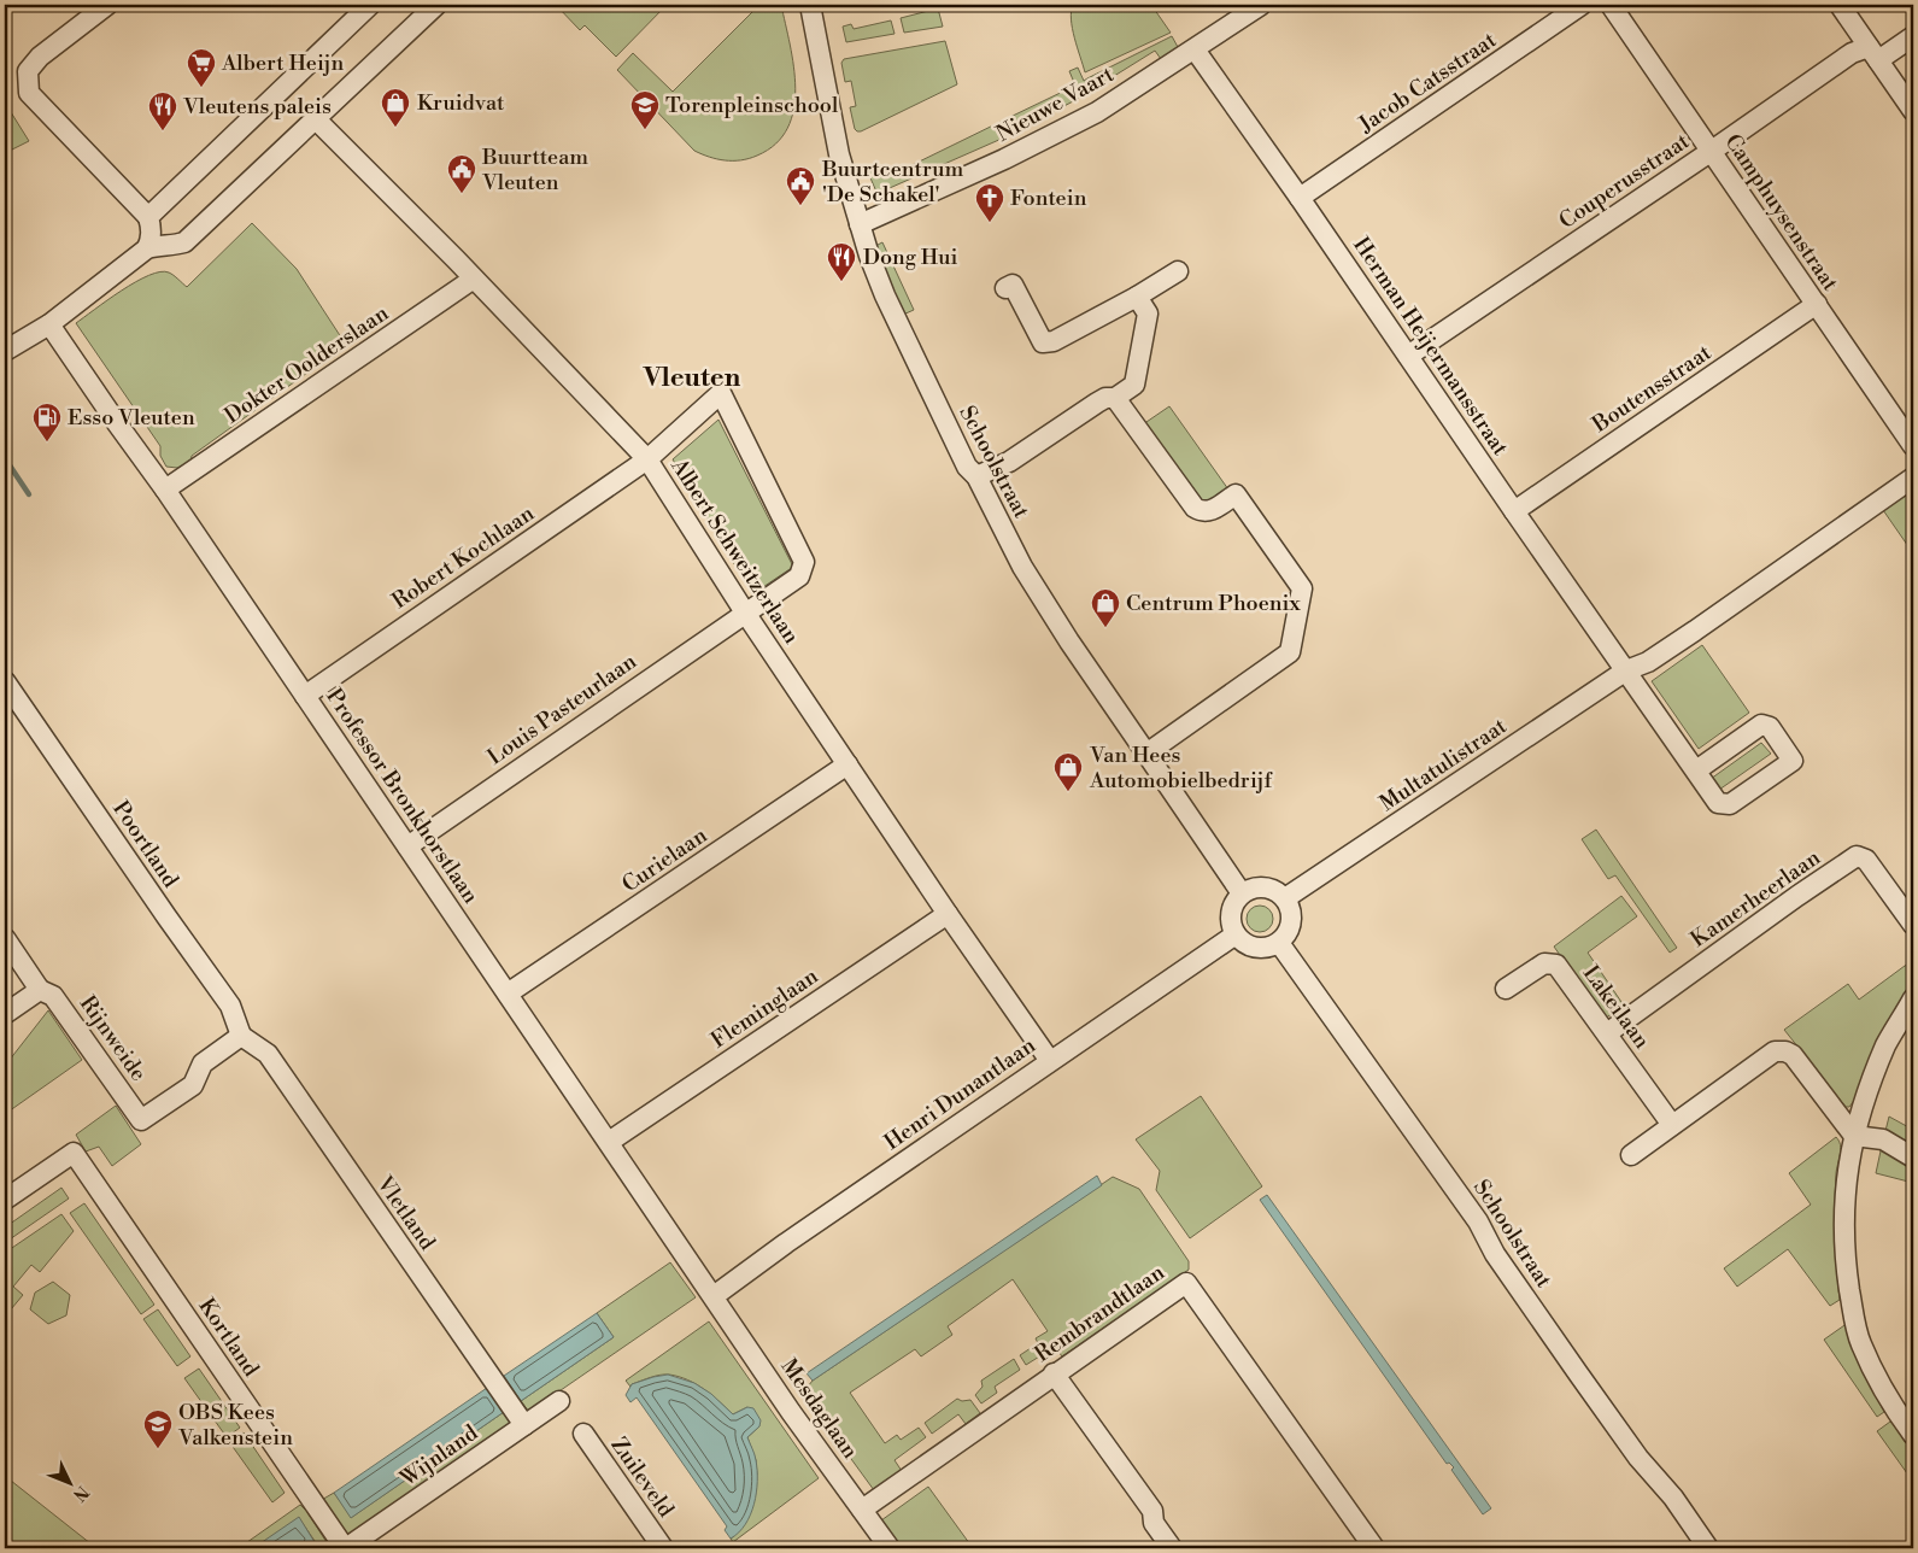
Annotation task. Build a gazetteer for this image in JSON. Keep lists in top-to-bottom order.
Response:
{
  "streets": {
    "street": [
      "Jacob Catsstraat",
      "Nieuwe Vaart",
      "Couperusstraat",
      "Camphuysenstraat",
      "Herman Heijermansstraat",
      "Dokter Oolderslaan",
      "Boutensstraat",
      "Schoolstraat",
      "Albert Schweitzerlaan",
      "Robert Kochlaan",
      "Louis Pasteurlaan",
      "Multatulistraat",
      "Professor Bronkhorstlaan",
      "Poortland",
      "Curielaan",
      "Kamerheerlaan",
      "Lakeilaan",
      "Fleminglaan",
      "Rijnweide",
      "Henri Dunantlaan",
      "Vletland",
      "Rembrandtlaan",
      "Kortland",
      "Mesdaglaan",
      "Wijnland",
      "Zuileveld"
    ]
  },
  "crossings": [
    ["Jacob Catsstraat", "Herman Heijermansstraat"],
    ["Nieuwe Vaart", "Herman Heijermansstraat"],
    ["Nieuwe Vaart", "Schoolstraat"],
    ["Couperusstraat", "Camphuysenstraat"],
    ["Couperusstraat", "Herman Heijermansstraat"],
    ["Camphuysenstraat", "Boutensstraat"],
    ["Herman Heijermansstraat", "Boutensstraat"],
    ["Herman Heijermansstraat", "Multatulistraat"],
    ["Dokter Oolderslaan", "Albert Schweitzerlaan"],
    ["Dokter Oolderslaan", "Professor Bronkhorstlaan"],
    ["Schoolstraat", "Multatulistraat"],
    ["Schoolstraat", "Henri Dunantlaan"],
    ["Albert Schweitzerlaan", "Robert Kochlaan"],
    ["Albert Schweitzerlaan", "Louis Pasteurlaan"],
    ["Albert Schweitzerlaan", "Curielaan"],
    ["Albert Schweitzerlaan", "Fleminglaan"],
    ["Albert Schweitzerlaan", "Henri Dunantlaan"],
    ["Robert Kochlaan", "Louis Pasteurlaan"],
    ["Robert Kochlaan", "Professor Bronkhorstlaan"],
    ["Louis Pasteurlaan", "Professor Bronkhorstlaan"],
    ["Multatulistraat", "Henri Dunantlaan"],
    ["Professor Bronkhorstlaan", "Curielaan"],
    ["Professor Bronkhorstlaan", "Fleminglaan"],
    ["Professor Bronkhorstlaan", "Henri Dunantlaan"],
    ["Professor Bronkhorstlaan", "Mesdaglaan"],
    ["Poortland", "Rijnweide"],
    ["Poortland", "Vletland"],
    ["Kamerheerlaan", "Lakeilaan"],
    ["Rijnweide", "Vletland"],
    ["Henri Dunantlaan", "Mesdaglaan"],
    ["Vletland", "Wijnland"],
    ["Rembrandtlaan", "Mesdaglaan"],
    ["Kortland", "Wijnland"]
  ],
  "districts": ["Vleuten"],
  "places": {
    "supermarket": ["Albert Heijn"],
    "shop": ["Kruidvat", "Centrum Phoenix", "Van Hees Automobielbedrijf"],
    "school or university": ["Torenpleinschool", "OBS Kees Valkenstein"],
    "restaurant": ["Vleutens paleis", "Dong Hui"],
    "public building": ["Buurtteam Vleuten", "Buurtcentrum 'De Schakel'"],
    "church": ["Fontein"],
    "fuel station": ["Esso Vleuten"]
  },
  "north": "bottom right"
}
